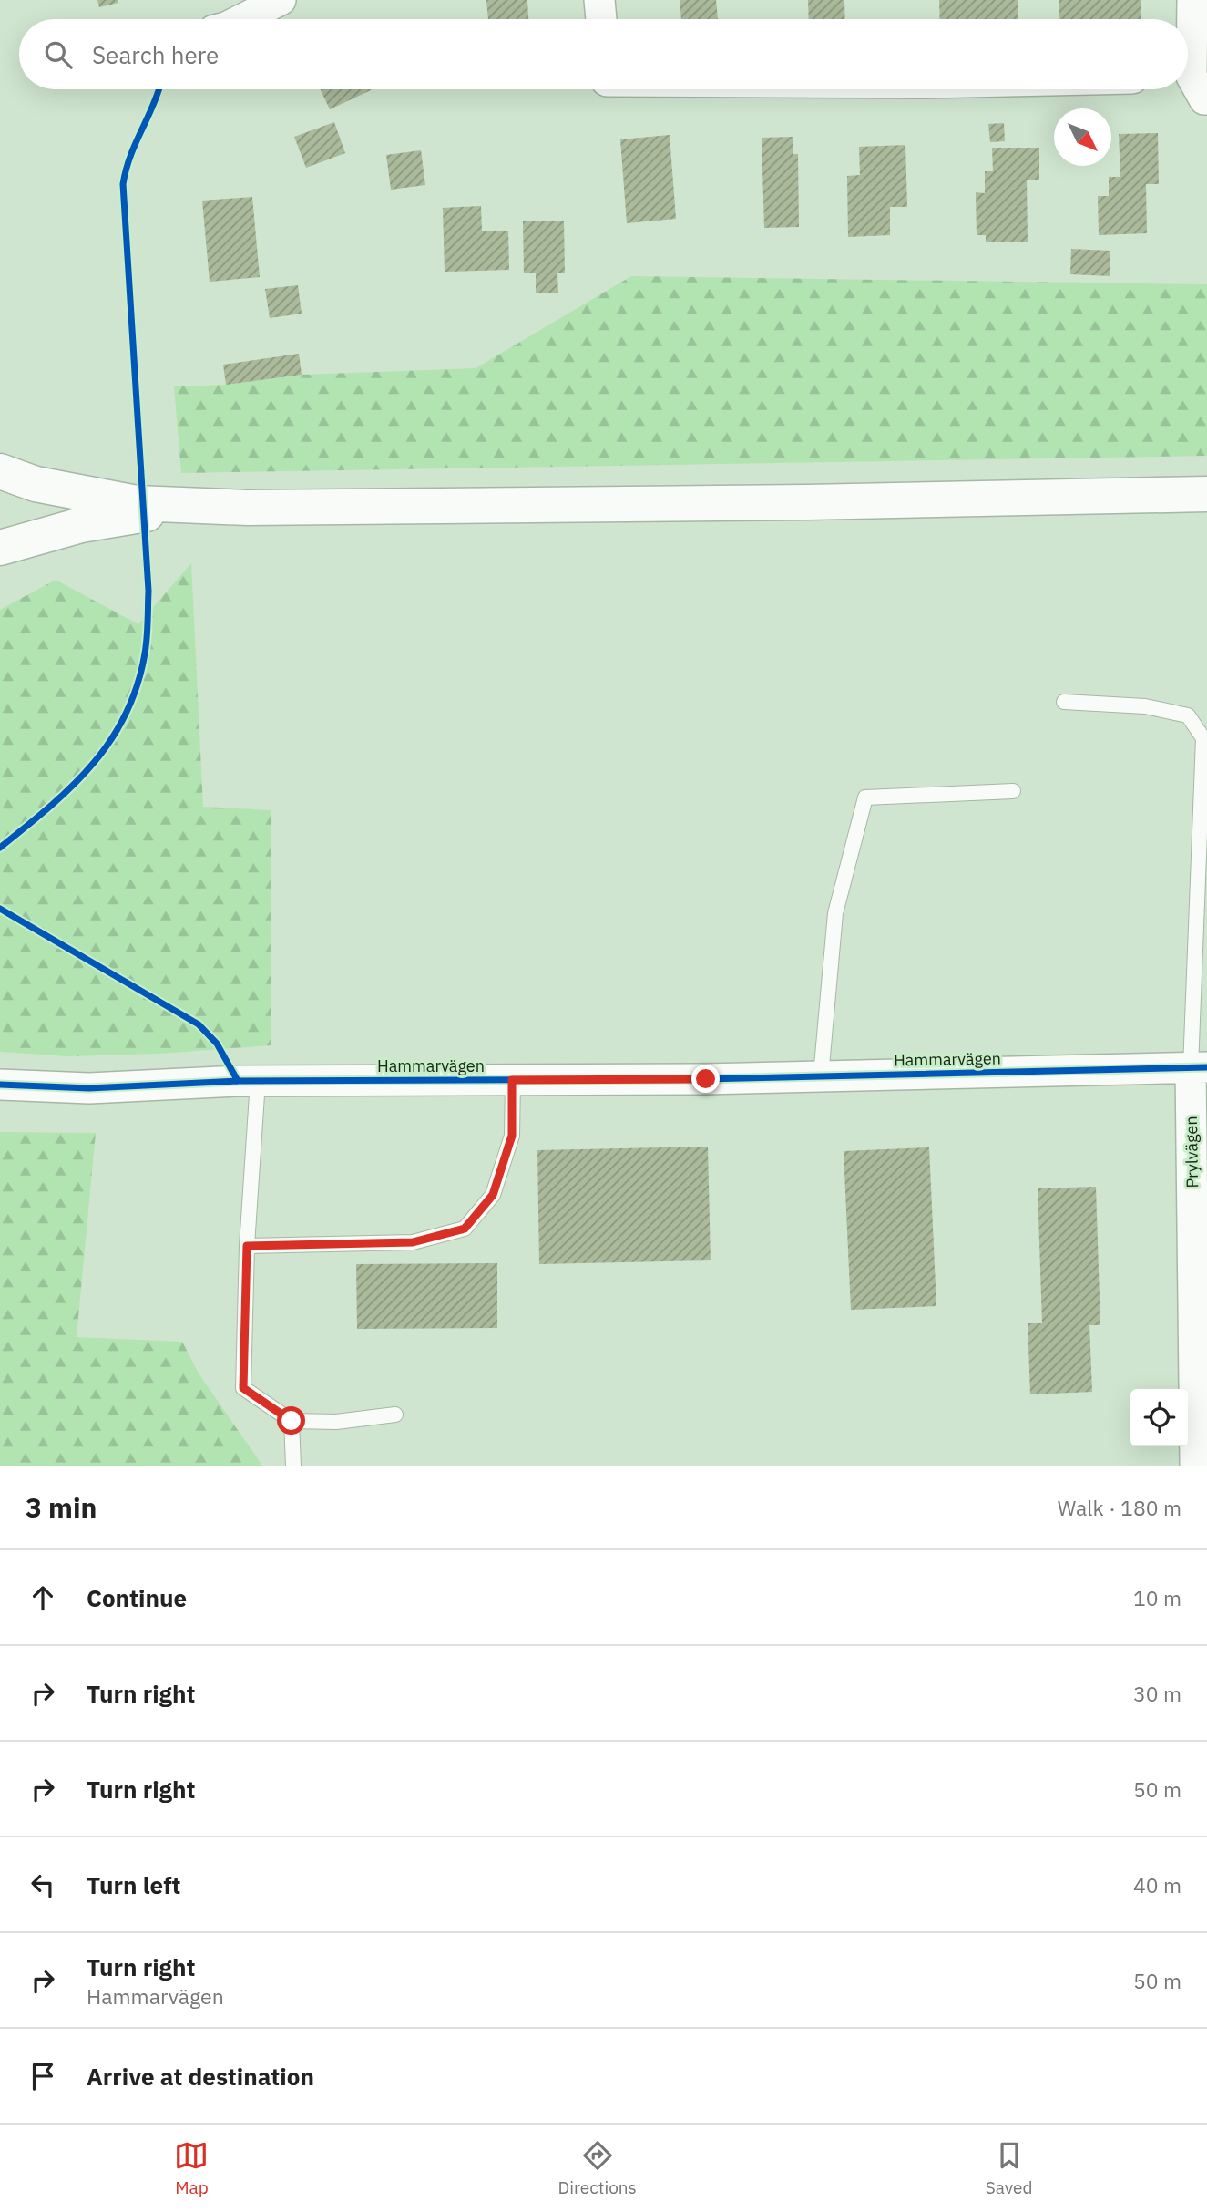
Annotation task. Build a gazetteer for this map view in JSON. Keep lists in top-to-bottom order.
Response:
{
  "streets": {
    "street": ["Hammarvägen", "Prylvägen"]
  },
  "crossings": [
    ["Hammarvägen", "Prylvägen"]
  ],
  "north": "bottom right",
  "page": {
    "search": "Search here",
    "heading": ["3 min", "Walk · 180 m"],
    "list": [
      ["Continue", "10 m"],
      ["Turn right", "30 m"],
      ["Turn right", "50 m"],
      ["Turn left", "40 m"],
      ["Turn right", "Hammarvägen", "50 m"],
      "Arrive at destination"
    ],
    "nav": ["Map", "Directions", "Saved"]
  }
}
